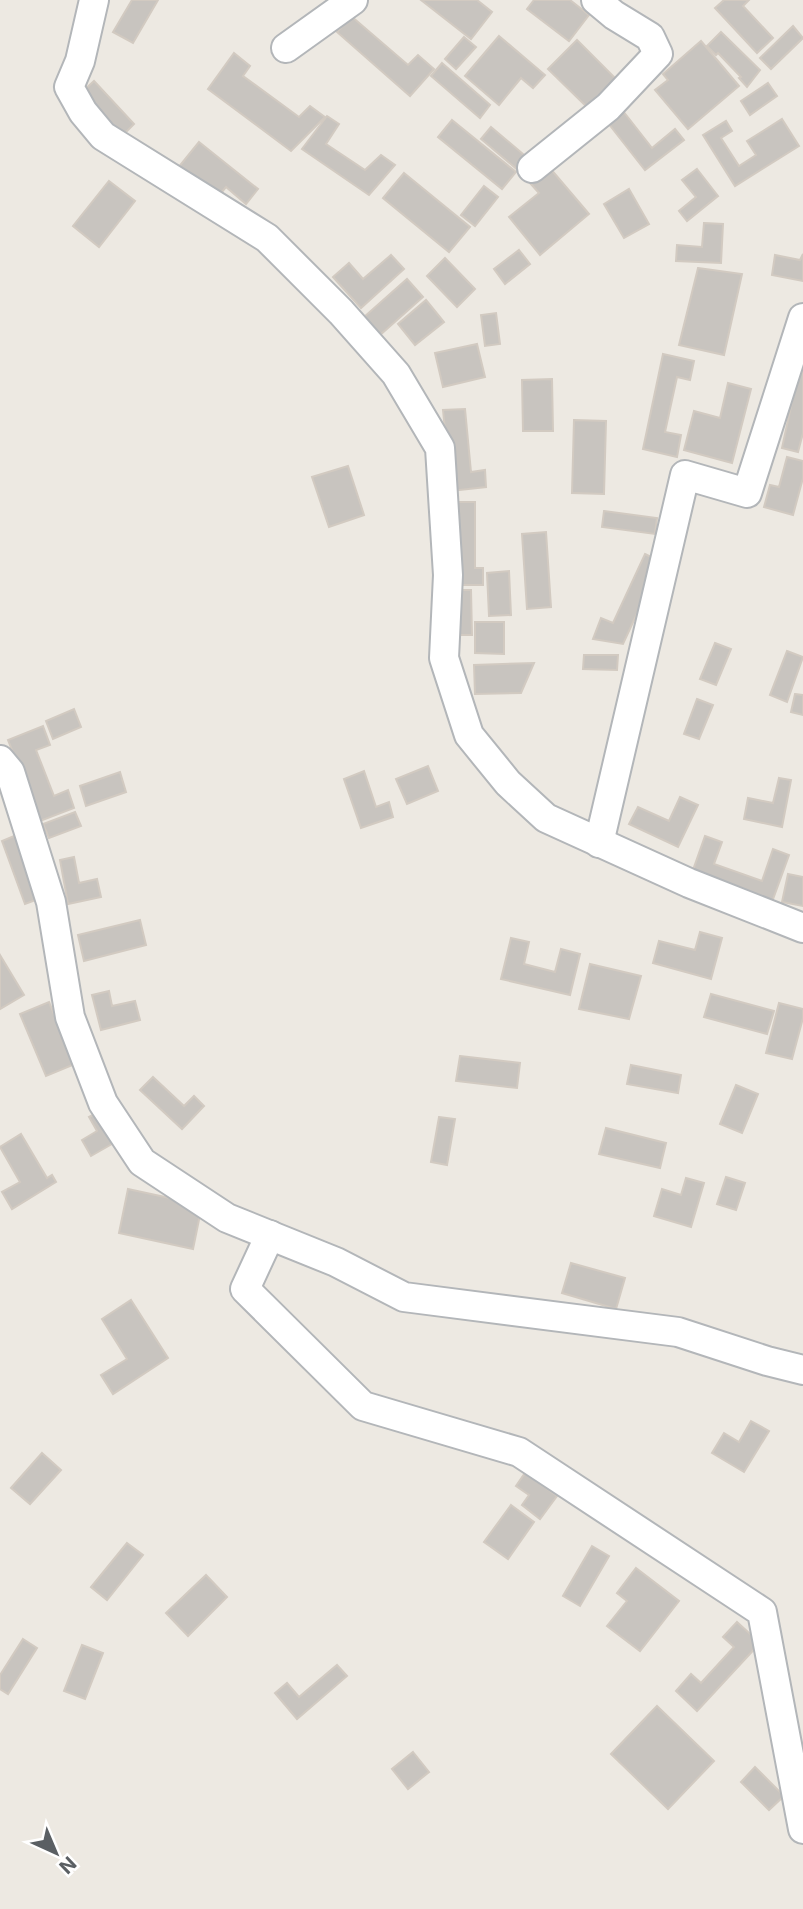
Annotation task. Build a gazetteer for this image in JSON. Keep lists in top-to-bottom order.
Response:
{
  "north": "bottom right"
}
